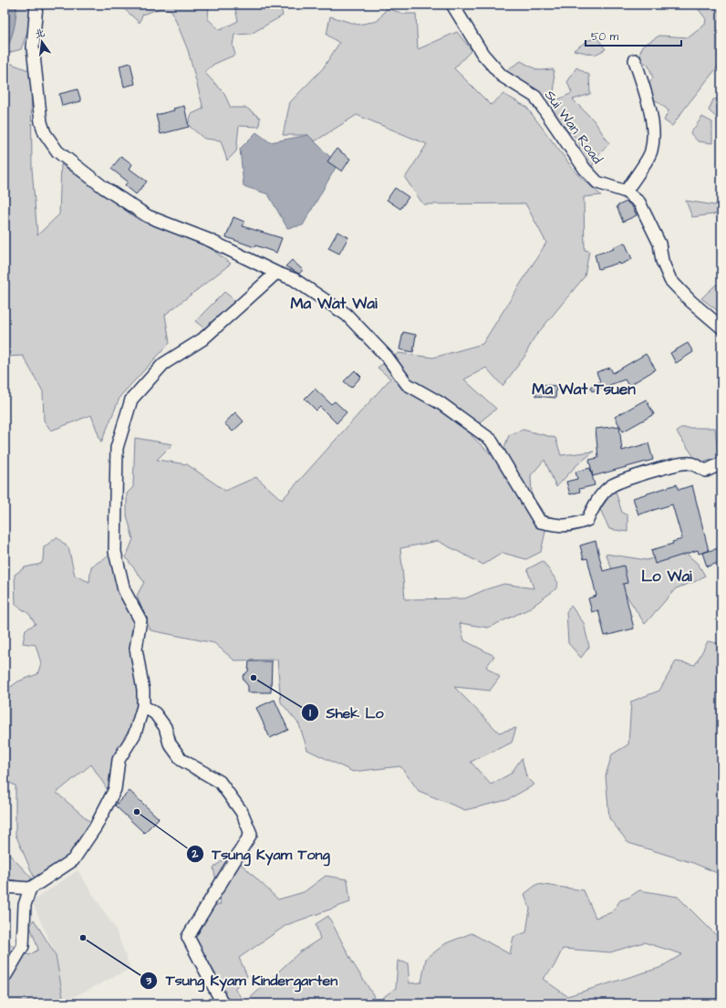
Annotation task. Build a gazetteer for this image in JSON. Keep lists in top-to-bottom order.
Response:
{
  "streets": {
    "street": ["Sui Wan Road"]
  },
  "districts": ["Ma Wat Wai", "Ma Wat Tsuen", "Lo Wai"],
  "places": ["Shek Lo", "Tsung Kyam Tong", "Tsung Kyam Kindergarten"],
  "scale_bar": "50 m",
  "north": "top"
}
